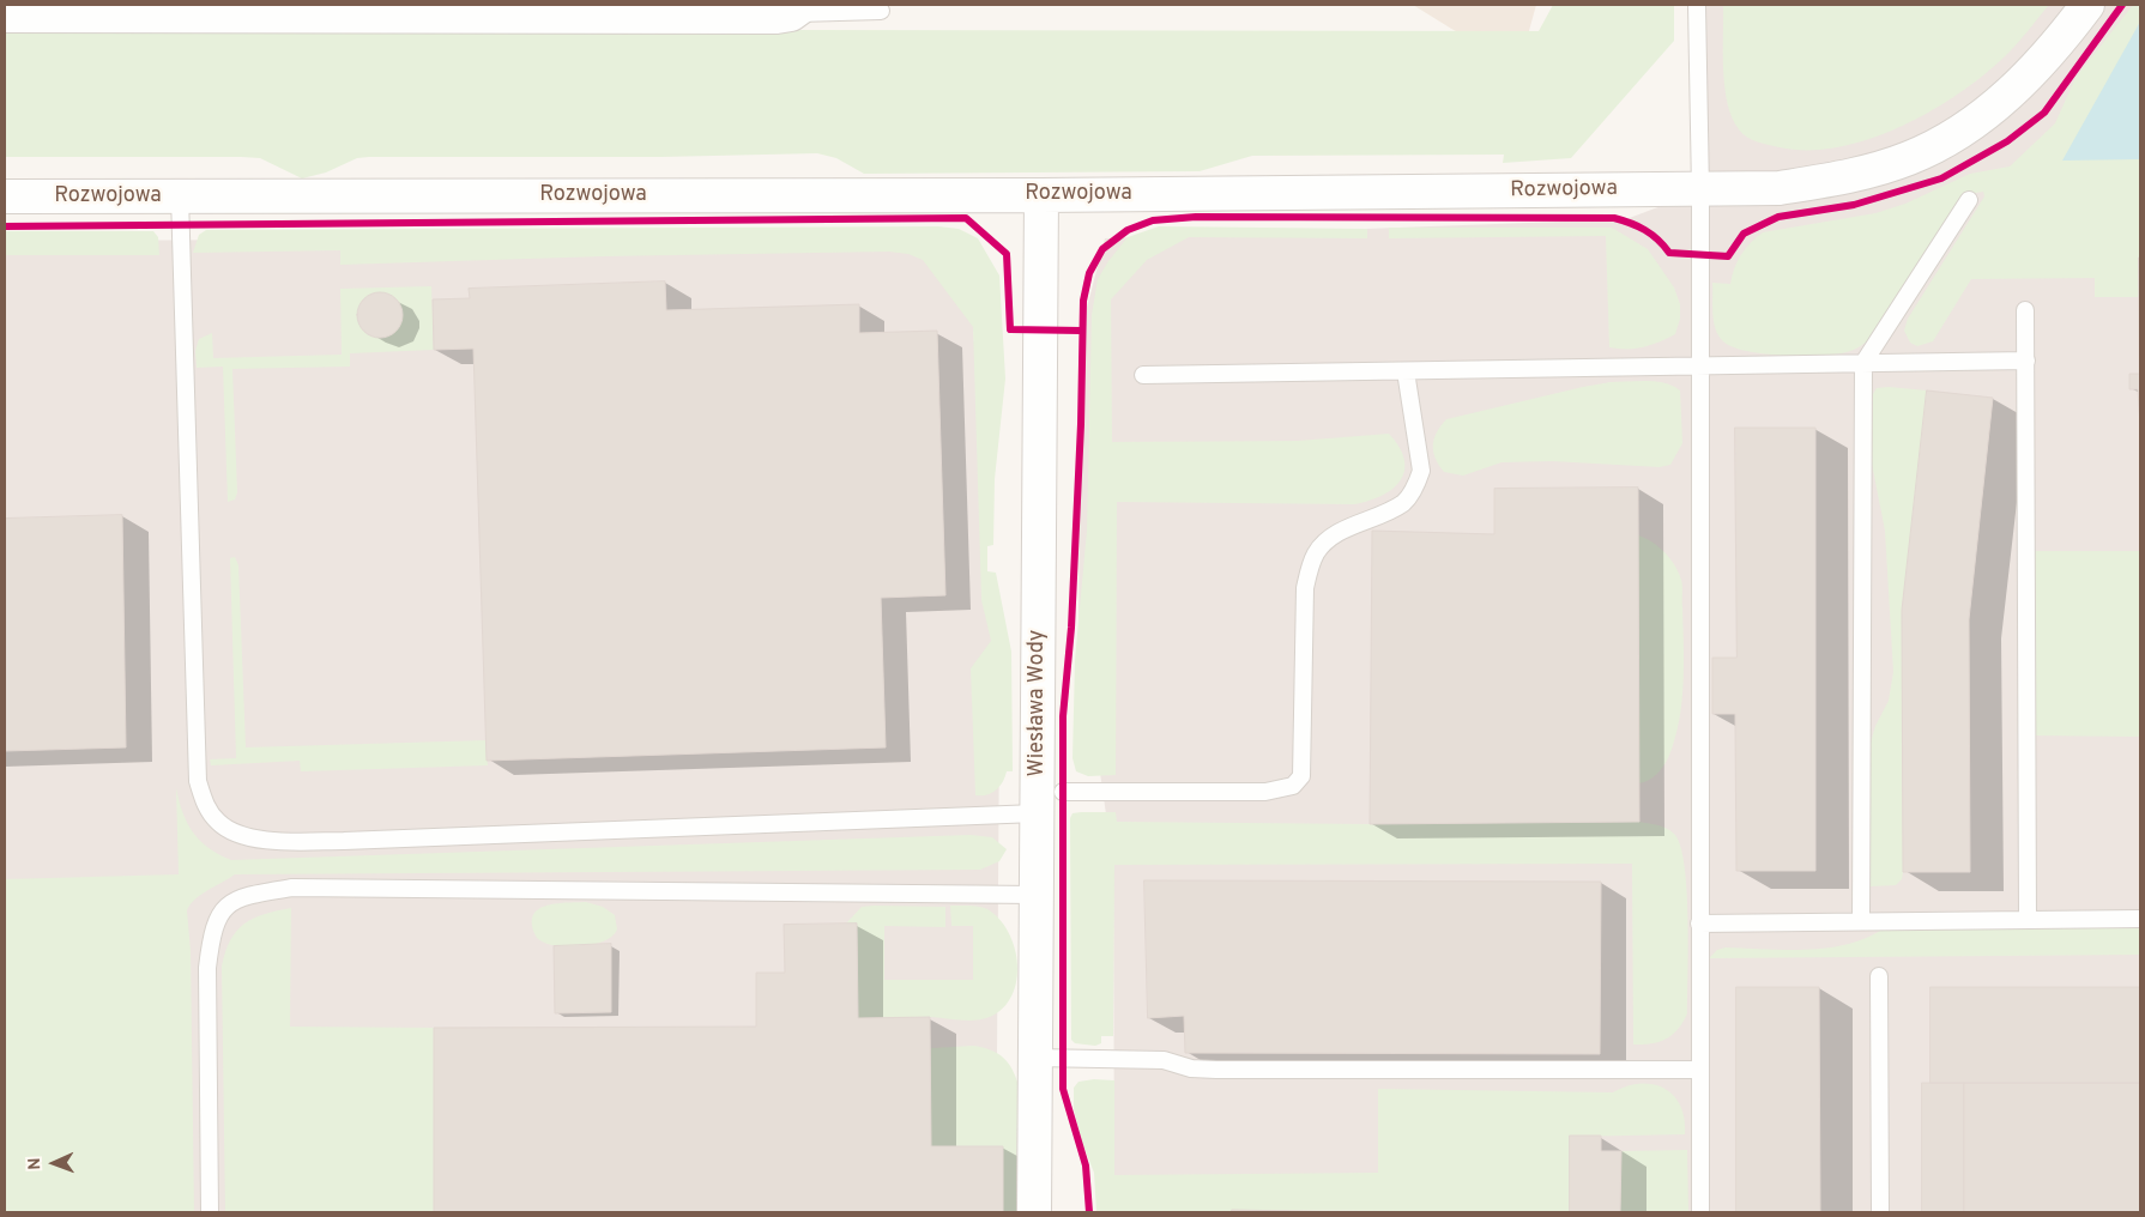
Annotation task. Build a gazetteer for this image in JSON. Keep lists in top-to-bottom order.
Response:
{
  "streets": {
    "street": ["Rozwojowa", "Wiesława Wody"]
  },
  "crossings": [
    ["Rozwojowa", "Wiesława Wody"]
  ],
  "north": "left"
}
